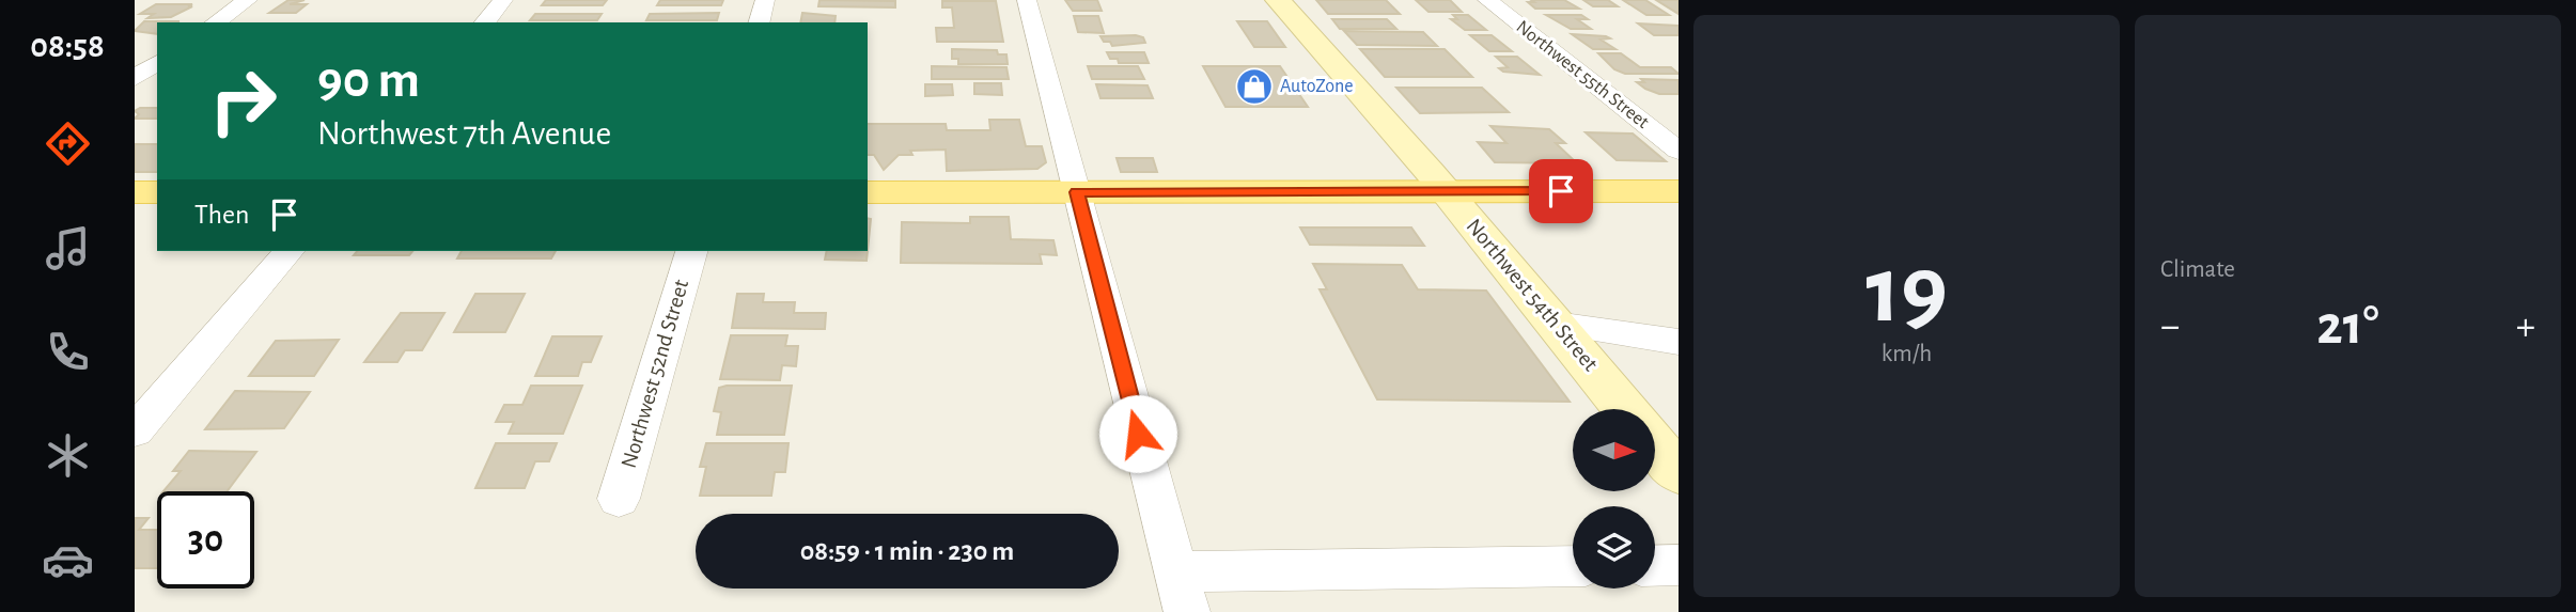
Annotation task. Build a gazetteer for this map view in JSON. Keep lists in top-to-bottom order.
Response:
{
  "streets": {
    "main road": ["Northwest 54th Street"],
    "street": ["Northwest 55th Street", "Northwest 52nd Street"]
  },
  "places": {
    "shop": ["AutoZone"]
  },
  "north": "right",
  "page": {
    "tabs": "08:58",
    "tile": [
      ["19", "km/h"],
      "Climate"
    ],
    "turn": ["90 m", "Northwest 7th Avenue"],
    "then": "Then",
    "heat": ["−", "21°", "+"],
    "limit": "30",
    "trip": "08:59 · 1 min · 230 m"
  }
}
